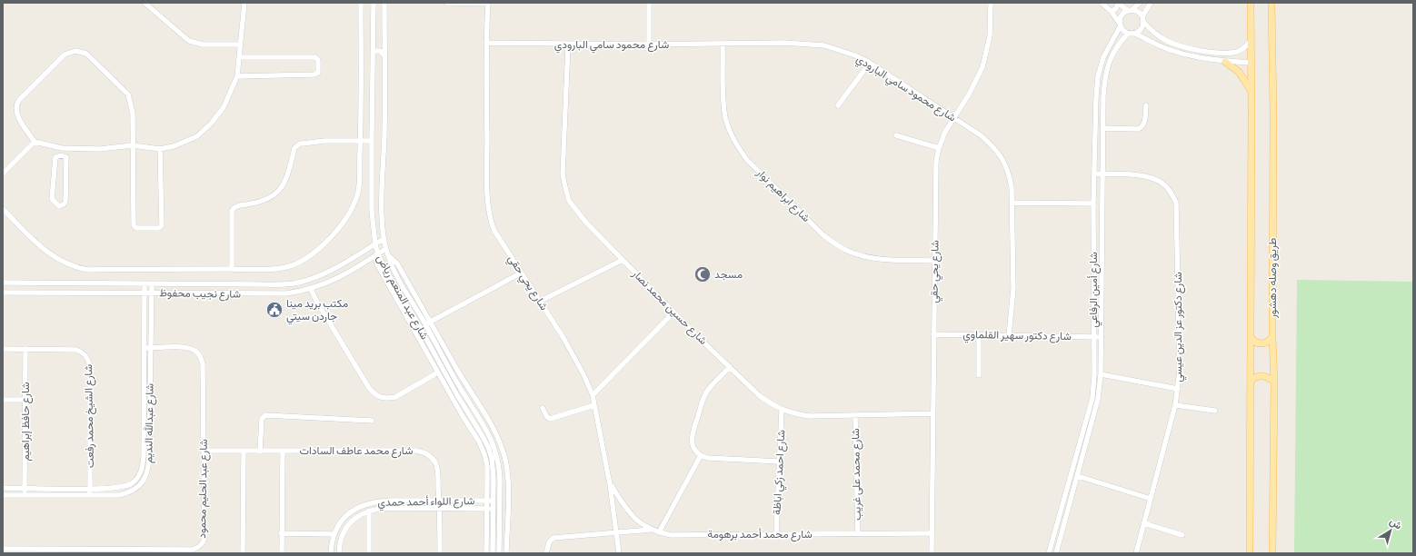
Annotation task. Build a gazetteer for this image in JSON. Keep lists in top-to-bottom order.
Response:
{
  "streets": {
    "main road": ["طريق وصله دهشور"],
    "street": [
      "شارع محمود سامي البارودي",
      "شارع ابراهيم نوار",
      "شارع يحي حقي",
      "شارع أمين الرفاعي",
      "شارع نجيب محفوظ",
      "شارع عبد المنعم رياض",
      "شارع حسين محمد نصار",
      "شارع دكتور عز الدين عيسي",
      "شارع دكتور سهير القلماوي",
      "شارع الشيخ محمد رفعت",
      "شارع حافظ إبراهيم",
      "شارع عبدالله النديم",
      "شارع محمد عاطف السادات",
      "شارع احمد زكي اباظة",
      "شارع محمد على غريب",
      "شارع عبد الحليم محمود",
      "شارع اللواء أحمد حمدي",
      "شارع محمد أحمد برهومة"
    ]
  },
  "crossings": [
    ["شارع محمود سامي البارودي", "شارع ابراهيم نوار"],
    ["شارع محمود سامي البارودي", "شارع يحي حقي"],
    ["شارع محمود سامي البارودي", "شارع حسين محمد نصار"],
    ["شارع محمود سامي البارودي", "شارع دكتور سهير القلماوي"],
    ["شارع ابراهيم نوار", "شارع يحي حقي"],
    ["شارع يحي حقي", "شارع حسين محمد نصار"],
    ["شارع يحي حقي", "شارع دكتور سهير القلماوي"],
    ["شارع يحي حقي", "شارع محمد أحمد برهومة"],
    ["شارع أمين الرفاعي", "شارع دكتور عز الدين عيسي"],
    ["شارع أمين الرفاعي", "شارع دكتور سهير القلماوي"],
    ["شارع نجيب محفوظ", "شارع عبد المنعم رياض"],
    ["شارع نجيب محفوظ", "شارع عبدالله النديم"],
    ["شارع عبد المنعم رياض", "شارع اللواء أحمد حمدي"],
    ["شارع حسين محمد نصار", "شارع احمد زكي اباظة"],
    ["شارع حسين محمد نصار", "شارع محمد على غريب"],
    ["شارع الشيخ محمد رفعت", "شارع حافظ إبراهيم"],
    ["شارع الشيخ محمد رفعت", "شارع عبدالله النديم"],
    ["شارع حافظ إبراهيم", "شارع عبدالله النديم"],
    ["شارع عبدالله النديم", "شارع عبد الحليم محمود"],
    ["شارع محمد عاطف السادات", "شارع عبد الحليم محمود"],
    ["شارع محمد عاطف السادات", "شارع اللواء أحمد حمدي"],
    ["شارع احمد زكي اباظة", "شارع محمد أحمد برهومة"],
    ["شارع محمد على غريب", "شارع محمد أحمد برهومة"]
  ],
  "places": {
    "mosque": ["مسجد"],
    "public building": ["مكتب بريد مينا جاردن سيتي"]
  },
  "north": "top right"
}
